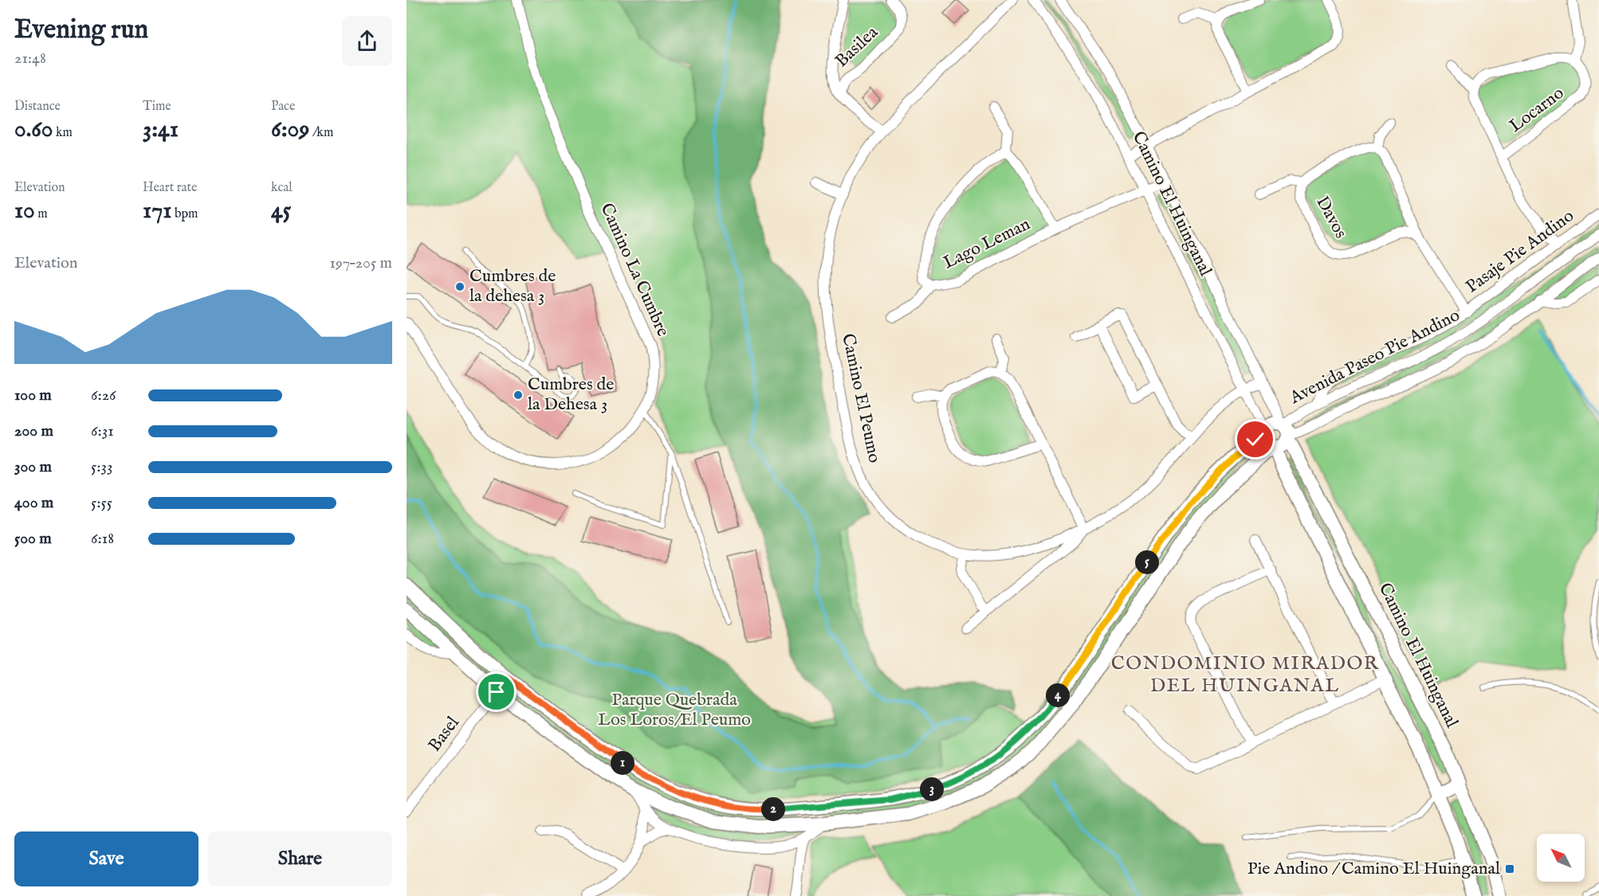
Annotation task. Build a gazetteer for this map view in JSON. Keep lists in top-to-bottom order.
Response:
{
  "streets": {
    "street": [
      "Basilea",
      "Locarno",
      "Camino El Huinganal",
      "Davos",
      "Lago Leman",
      "Pasaje Pie Andino",
      "Camino La Cumbre",
      "Avenida Paseo Pie Andino",
      "Camino El Peumo",
      "Basel"
    ]
  },
  "crossings": [
    ["Basilea", "Camino El Peumo"],
    ["Locarno", "Pasaje Pie Andino"],
    ["Camino El Huinganal", "Lago Leman"],
    ["Camino El Huinganal", "Avenida Paseo Pie Andino"],
    ["Camino El Huinganal", "Camino El Peumo"],
    ["Pasaje Pie Andino", "Avenida Paseo Pie Andino"]
  ],
  "districts": ["CONDOMINIO MIRADOR DEL HUINGANAL"],
  "parks": ["Parque Quebrada Los Loros/El Peumo"],
  "places": {
    "other": ["Cumbres de la dehesa 3", "Cumbres de la Dehesa 3"],
    "transit": ["Pie Andino / Camino El Huinganal"]
  },
  "north": "top left",
  "page": {
    "heading": ["Evening run", "21:48"],
    "stats": [
      ["Distance", "0.60 km"],
      ["Time", "3:41"],
      ["Pace", "6:09 /km"],
      ["Elevation", "10 m"],
      ["Heart rate", "171 bpm"],
      ["kcal", "45"]
    ],
    "chart": ["Elevation", "197–205 m"],
    "list": [
      {
        "name": "100 m",
        "note": "6:26"
      },
      {
        "name": "200 m",
        "note": "6:31"
      },
      {
        "name": "300 m",
        "note": "5:33"
      },
      {
        "name": "400 m",
        "note": "5:55"
      },
      {
        "name": "500 m",
        "note": "6:18"
      }
    ],
    "pins": [
      "5",
      "4",
      "1",
      "3",
      "2"
    ],
    "buttons": ["Save", "Share"]
  }
}
